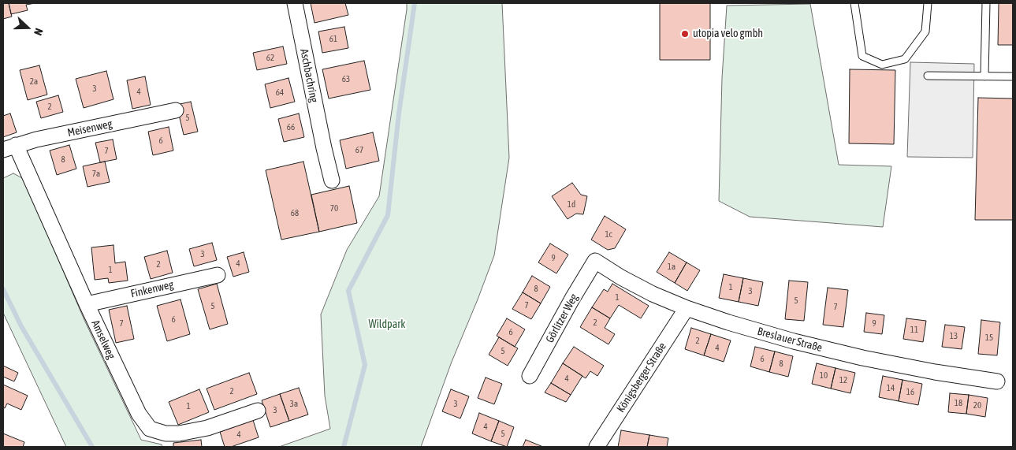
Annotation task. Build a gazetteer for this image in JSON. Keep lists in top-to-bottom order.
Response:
{
  "streets": {
    "street": [
      "Aschbachring",
      "Meisenweg",
      "Finkenweg",
      "Görlitzer Weg",
      "Amselweg",
      "Breslauer Straße",
      "Königsberger Straße"
    ]
  },
  "crossings": [
    ["Meisenweg", "Amselweg"],
    ["Finkenweg", "Amselweg"],
    ["Görlitzer Weg", "Breslauer Straße"],
    ["Breslauer Straße", "Königsberger Straße"]
  ],
  "parks": ["Wildpark"],
  "places": ["utopia velo gmbh"],
  "house_numbers": [
    "61",
    "62",
    "63",
    "2a",
    "3",
    "4",
    "64",
    "2",
    "5",
    "66",
    "6",
    "67",
    "7",
    "8",
    "7a",
    "1d",
    "70",
    "68",
    "1c",
    "3",
    "9",
    "4",
    "2",
    "1a",
    "1",
    "1",
    "8",
    "3",
    "1",
    "5",
    "7",
    "5",
    "7",
    "6",
    "2",
    "7",
    "9",
    "11",
    "6",
    "13",
    "15",
    "2",
    "4",
    "5",
    "6",
    "8",
    "10",
    "4",
    "12",
    "14",
    "2",
    "16",
    "18",
    "3a",
    "3",
    "20",
    "1",
    "3",
    "4",
    "5",
    "4"
  ],
  "north": "right"
}
